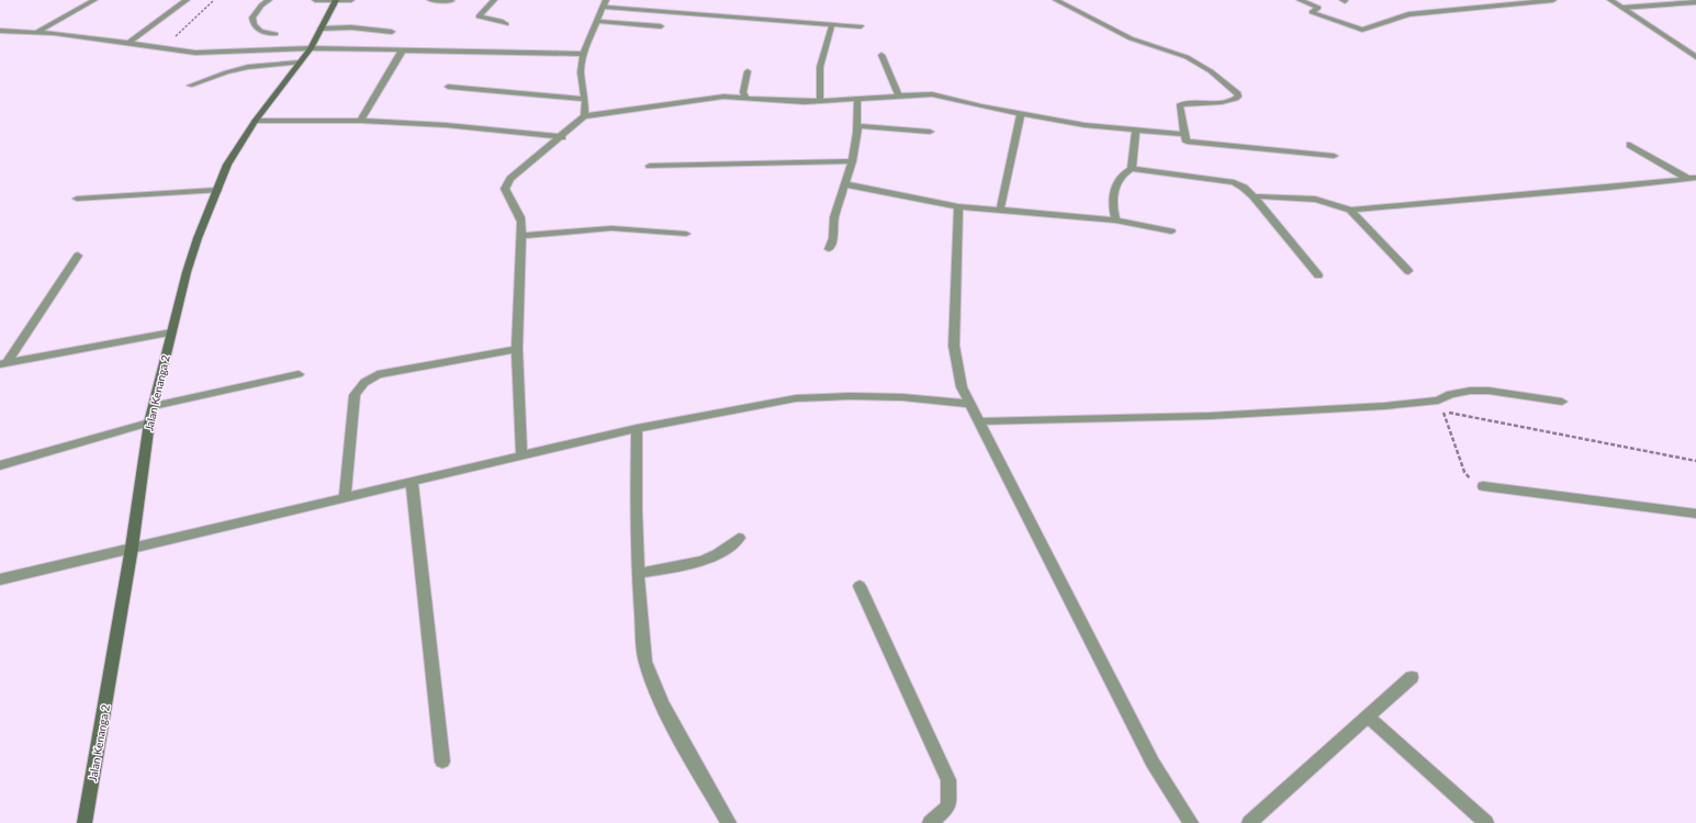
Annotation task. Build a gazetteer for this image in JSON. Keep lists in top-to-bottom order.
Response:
{
  "streets": {
    "main road": ["Jalan Kenanga 2"]
  }
}
